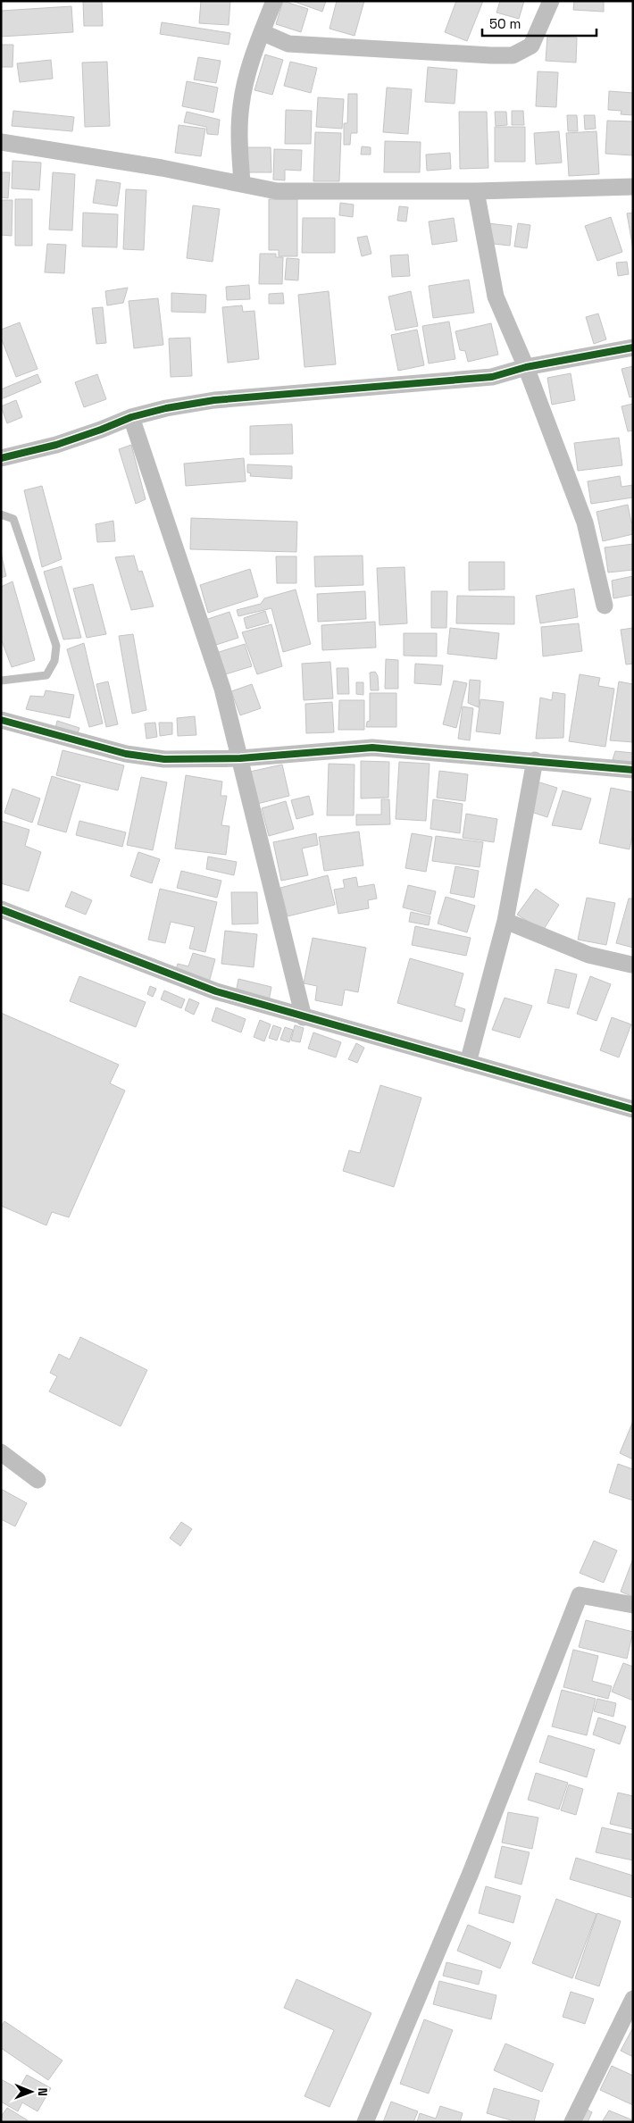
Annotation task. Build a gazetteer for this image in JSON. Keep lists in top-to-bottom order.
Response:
{
  "scale_bar": "50 m",
  "north": "right"
}
